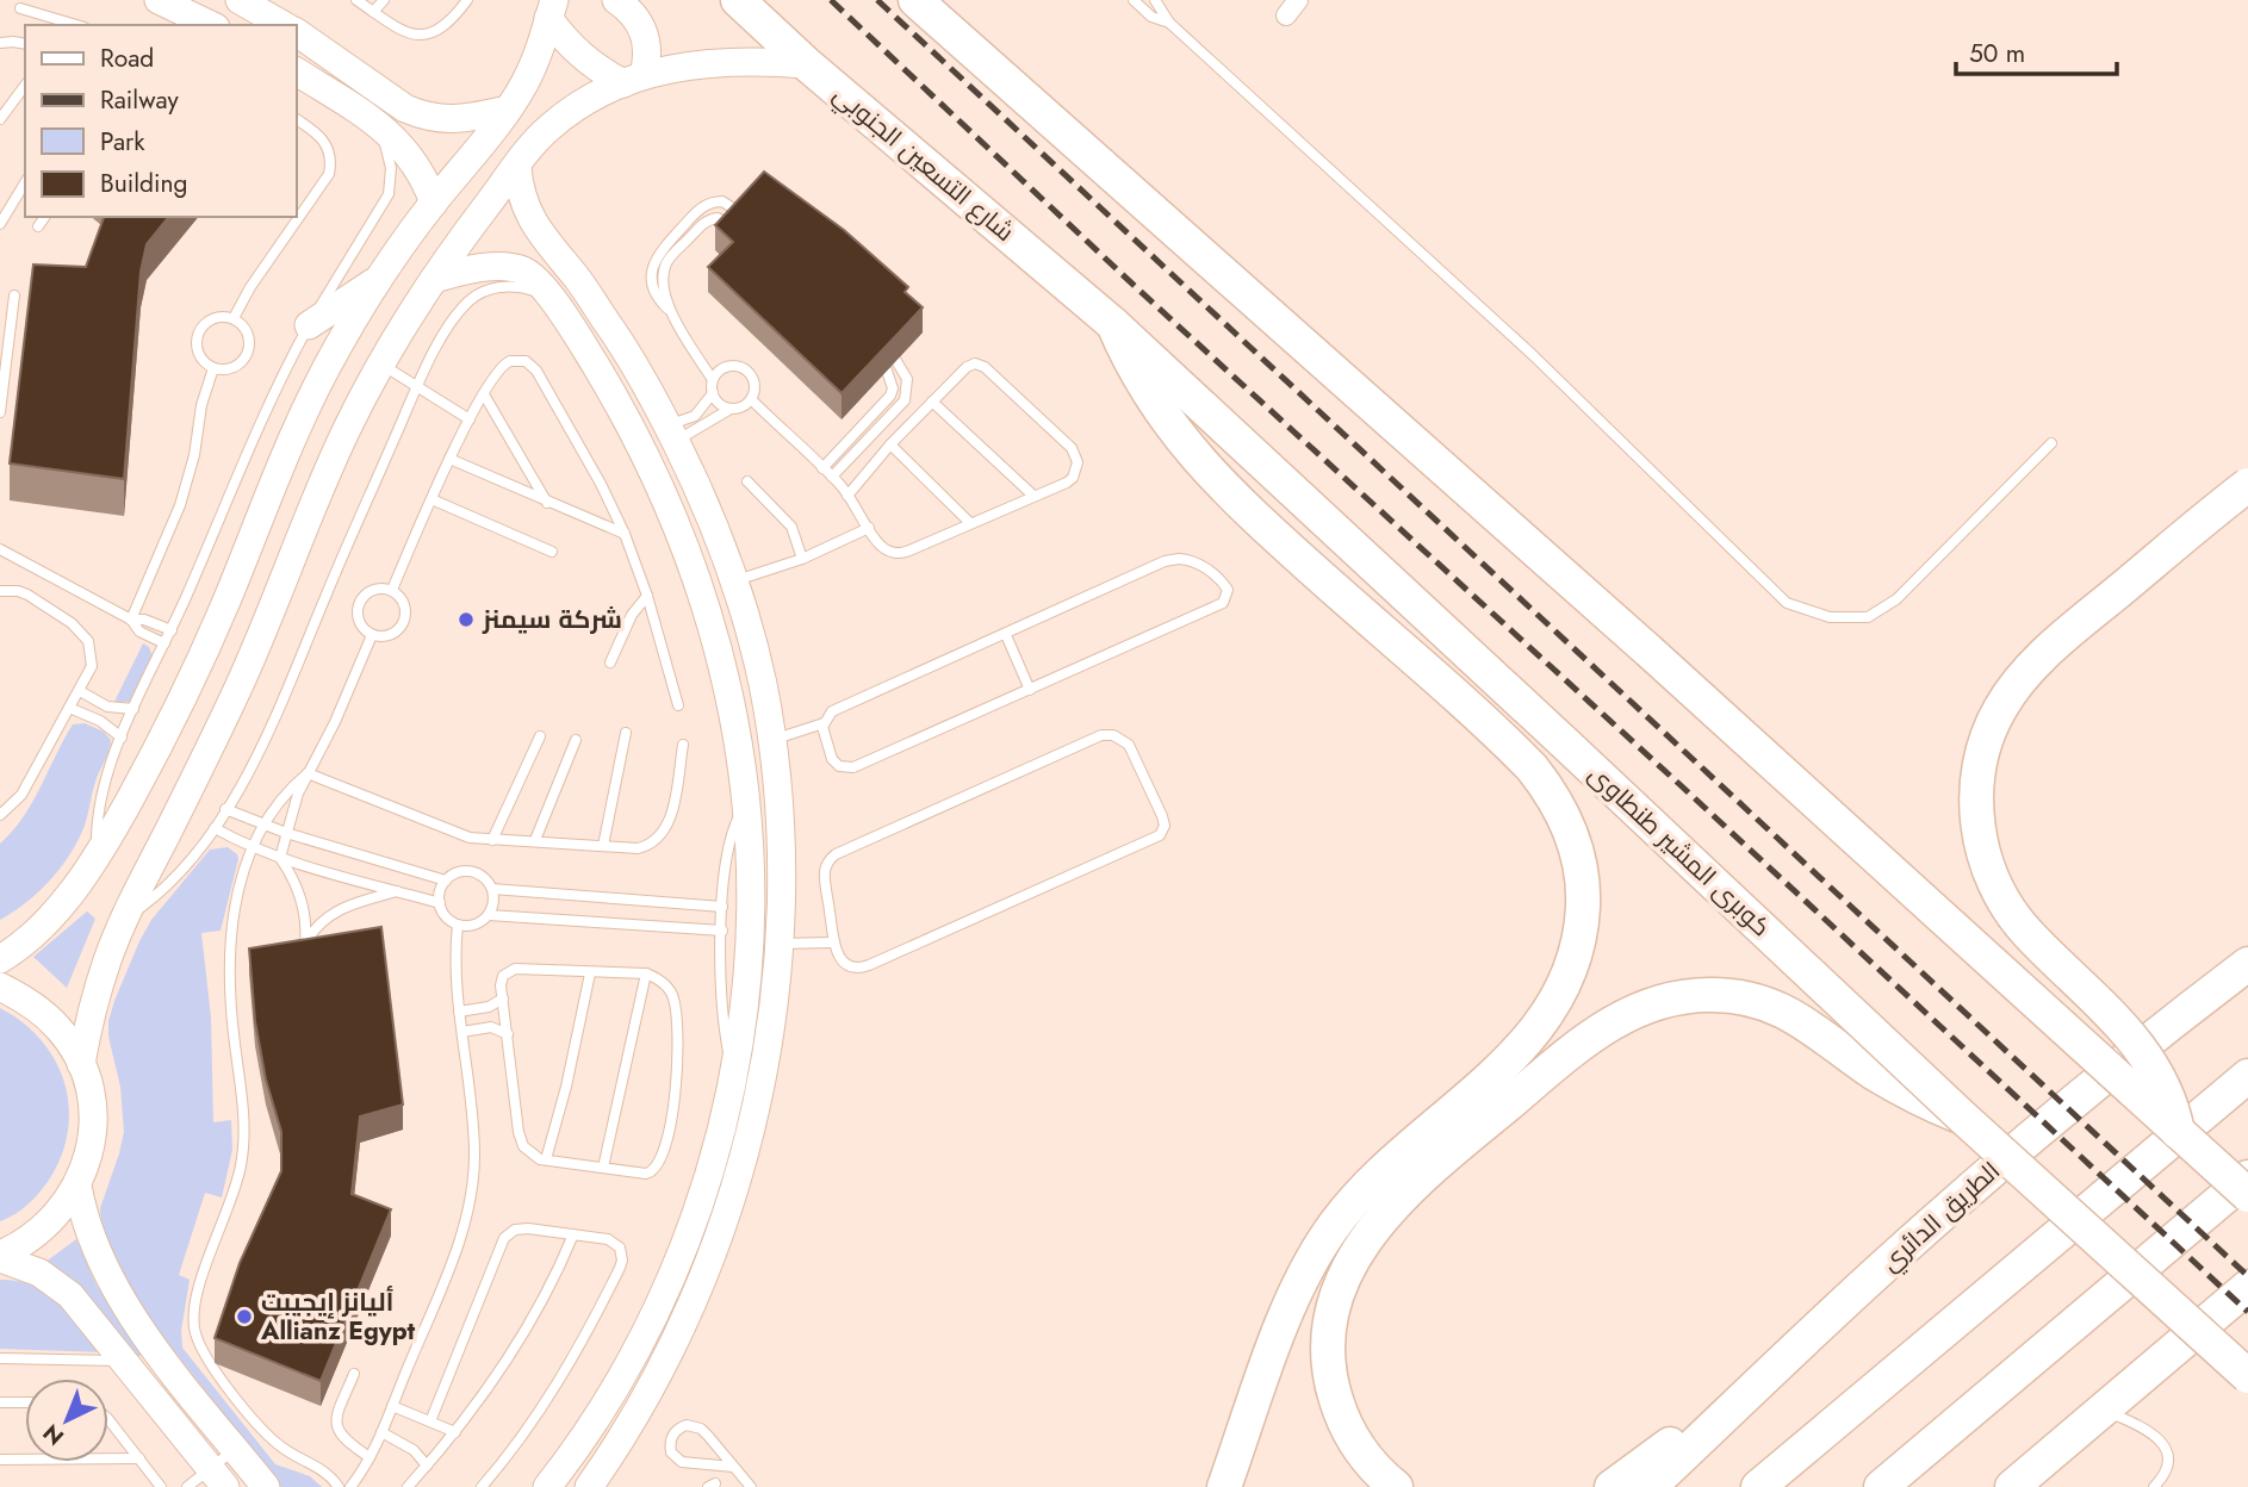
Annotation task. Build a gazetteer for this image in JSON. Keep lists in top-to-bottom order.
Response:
{
  "streets": {
    "highway": ["شارع التسعين الجنوبي", "كوبرى المشير طنطاوى", "الطريق الدائري"]
  },
  "crossings": [
    ["شارع التسعين الجنوبي", "كوبرى المشير طنطاوى"]
  ],
  "places": ["شركة سيمنز", "أليانز إيجيبت Allianz Egypt"],
  "legend": [
    "Road",
    "Railway",
    "Park",
    "Building"
  ],
  "scale_bar": "50 m",
  "north": "bottom left"
}
